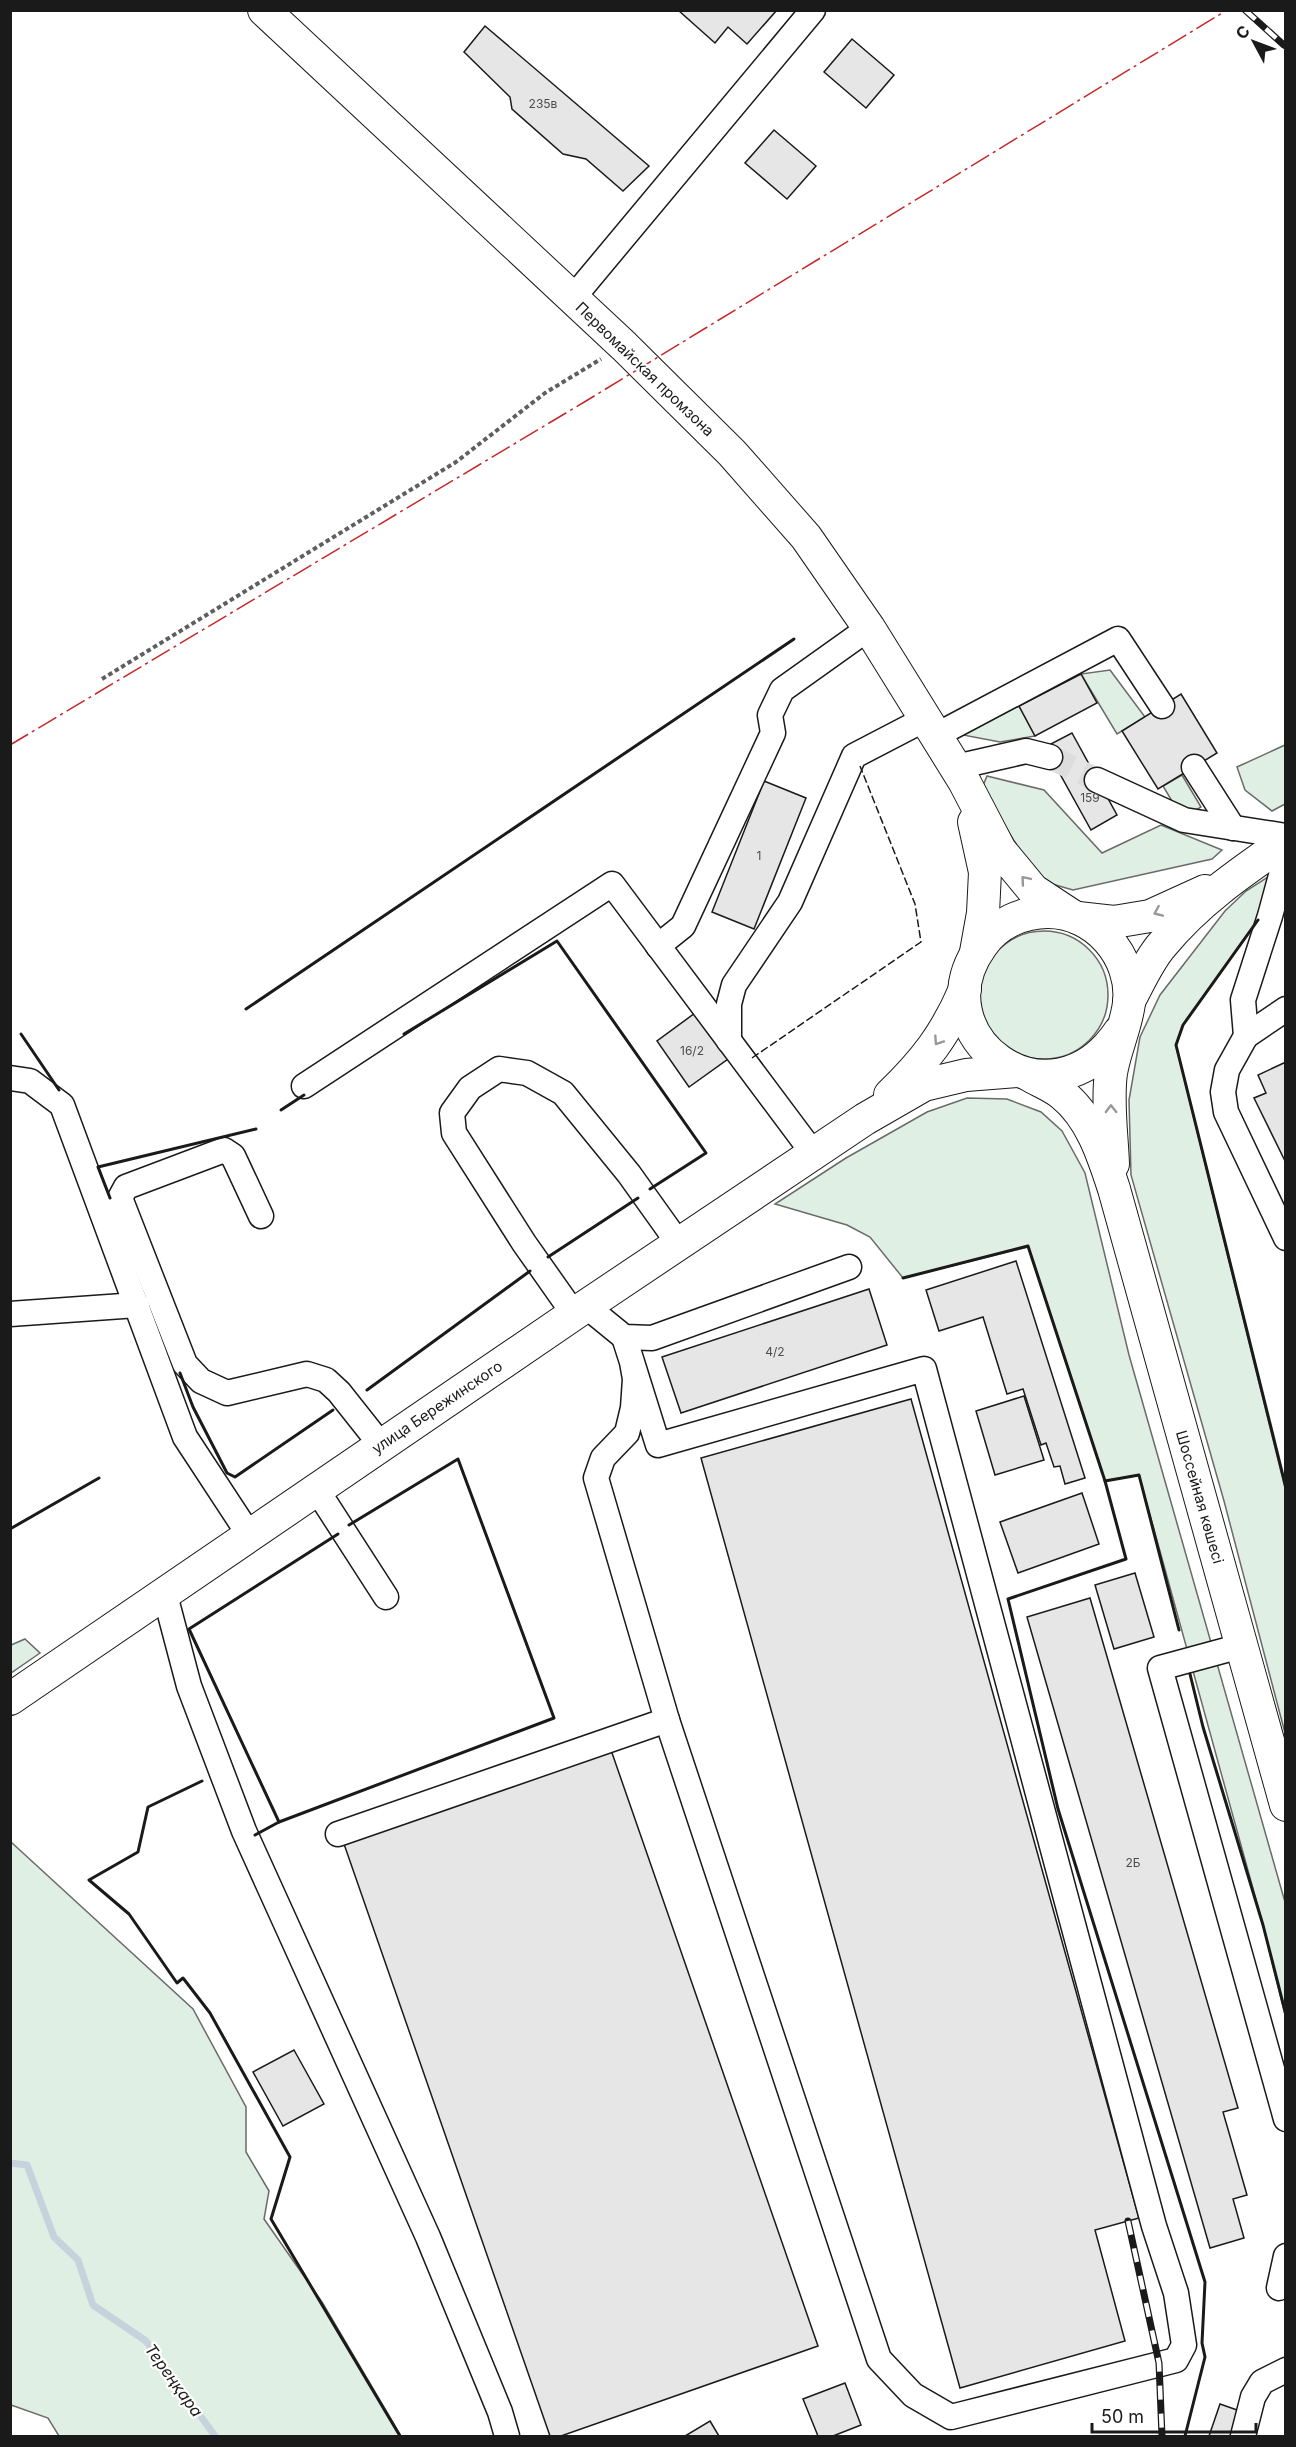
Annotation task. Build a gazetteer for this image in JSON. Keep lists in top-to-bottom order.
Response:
{
  "streets": {
    "main road": ["Первомайская промзона", "улица Бережинского", "Шоссейная көшесі"]
  },
  "water": ["Тереңқара"],
  "house_numbers": [
    "235в",
    "159",
    "1",
    "16/2",
    "4/2",
    "2Б"
  ],
  "scale_bar": "50 m",
  "north": "top left"
}
